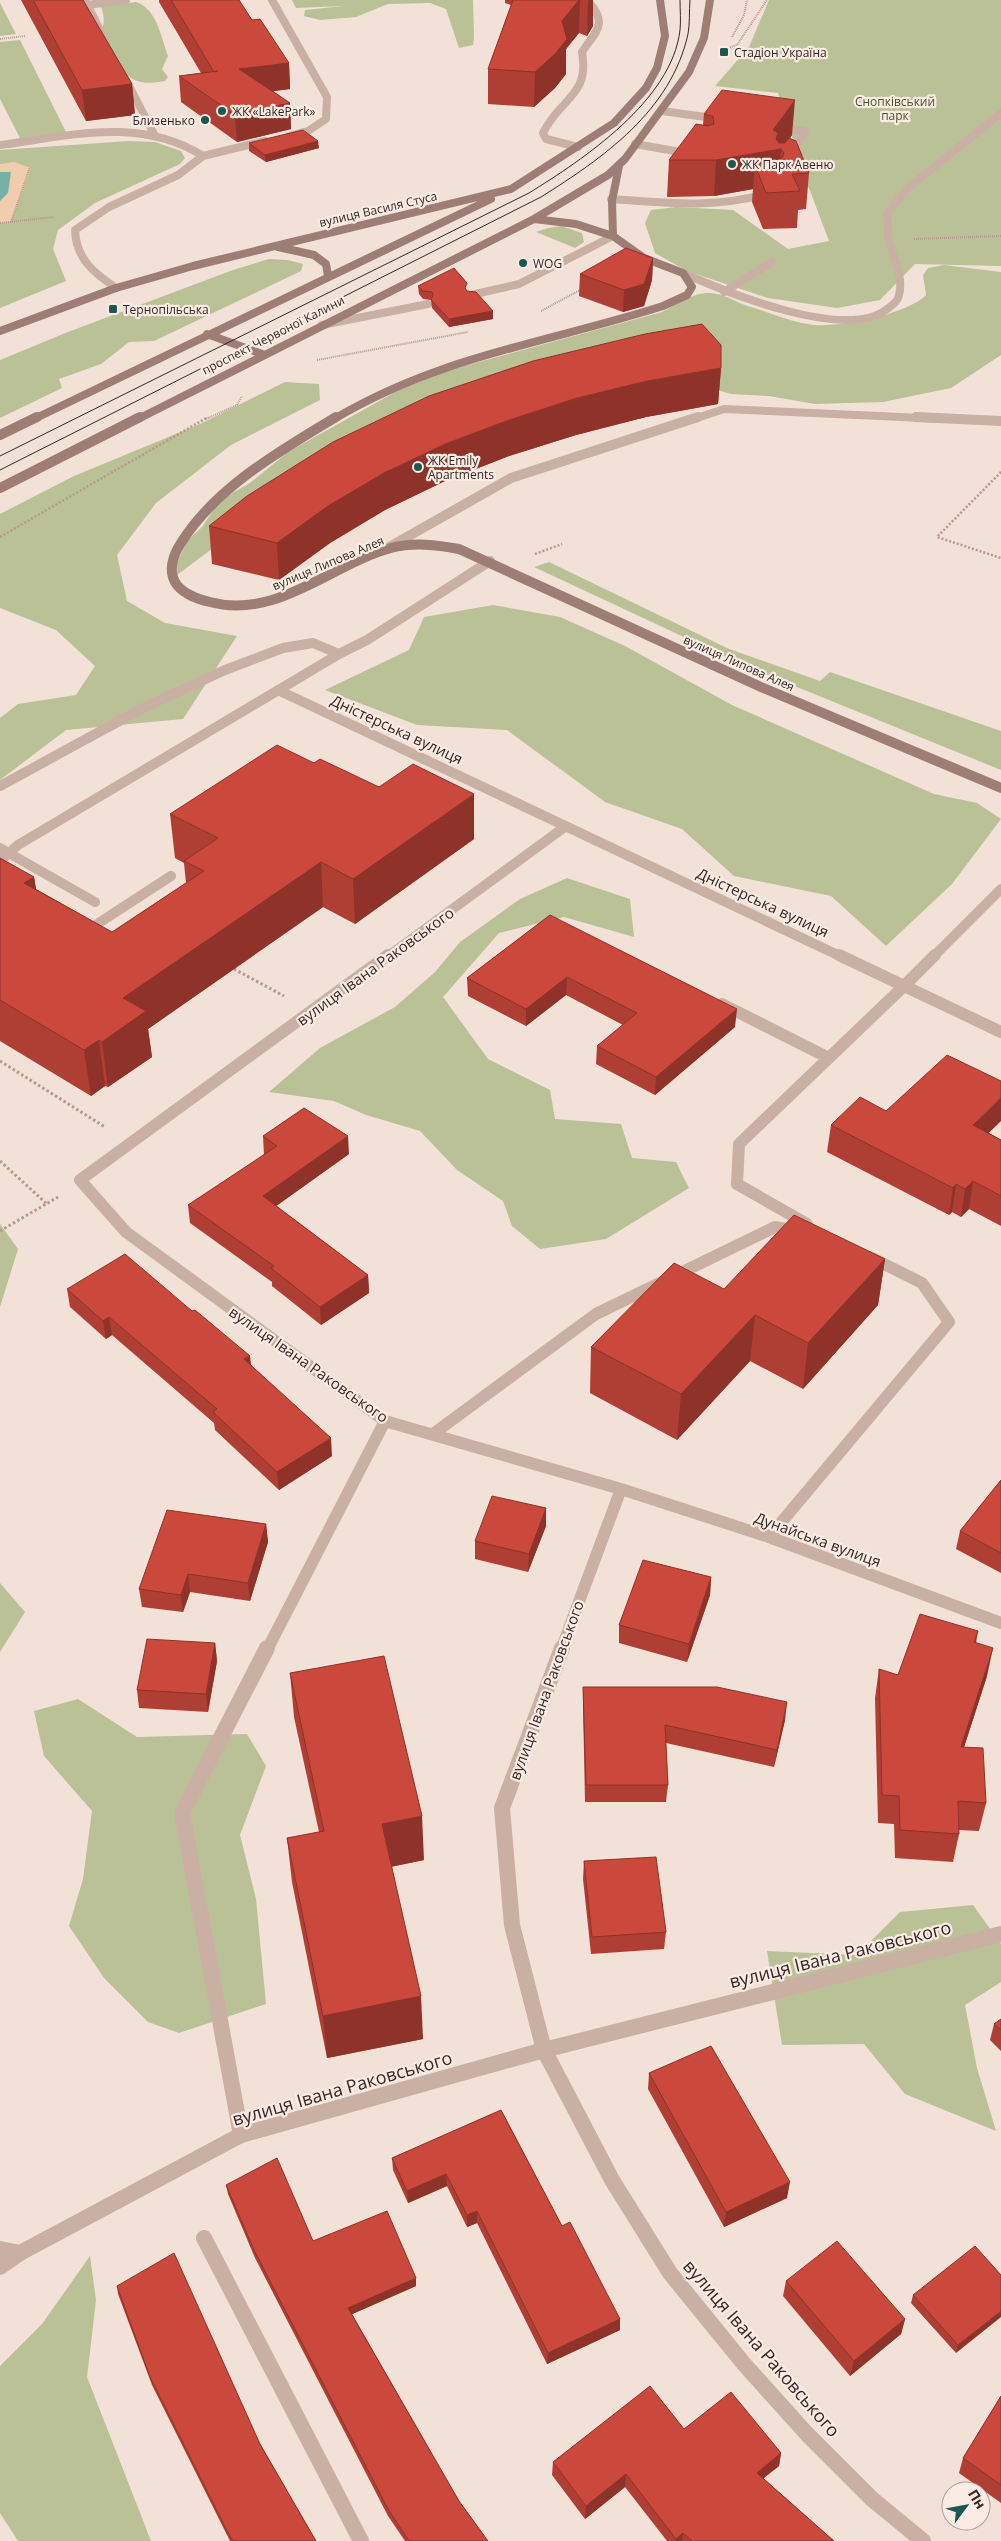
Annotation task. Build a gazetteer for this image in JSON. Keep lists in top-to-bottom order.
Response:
{
  "streets": {
    "main road": ["вулиця Василя Стуса", "проспект Червоної Калини", "вулиця Липова Алея"],
    "street": ["Дністерська вулиця", "вулиця Івана Раковського", "Дунайська вулиця"]
  },
  "crossings": [
    ["вулиця Василя Стуса", "проспект Червоної Калини"],
    ["Дністерська вулиця", "вулиця Івана Раковського"],
    ["вулиця Івана Раковського", "Дунайська вулиця"]
  ],
  "parks": ["Снопківський парк"],
  "places": {
    "transit": ["Стадіон Україна", "Тернопільська"],
    "other": [
      "ЖК «LakePark»",
      "Близенько",
      "ЖК Парк Авеню",
      "WOG",
      "ЖК Emily Apartments"
    ]
  },
  "north": "top right"
}
